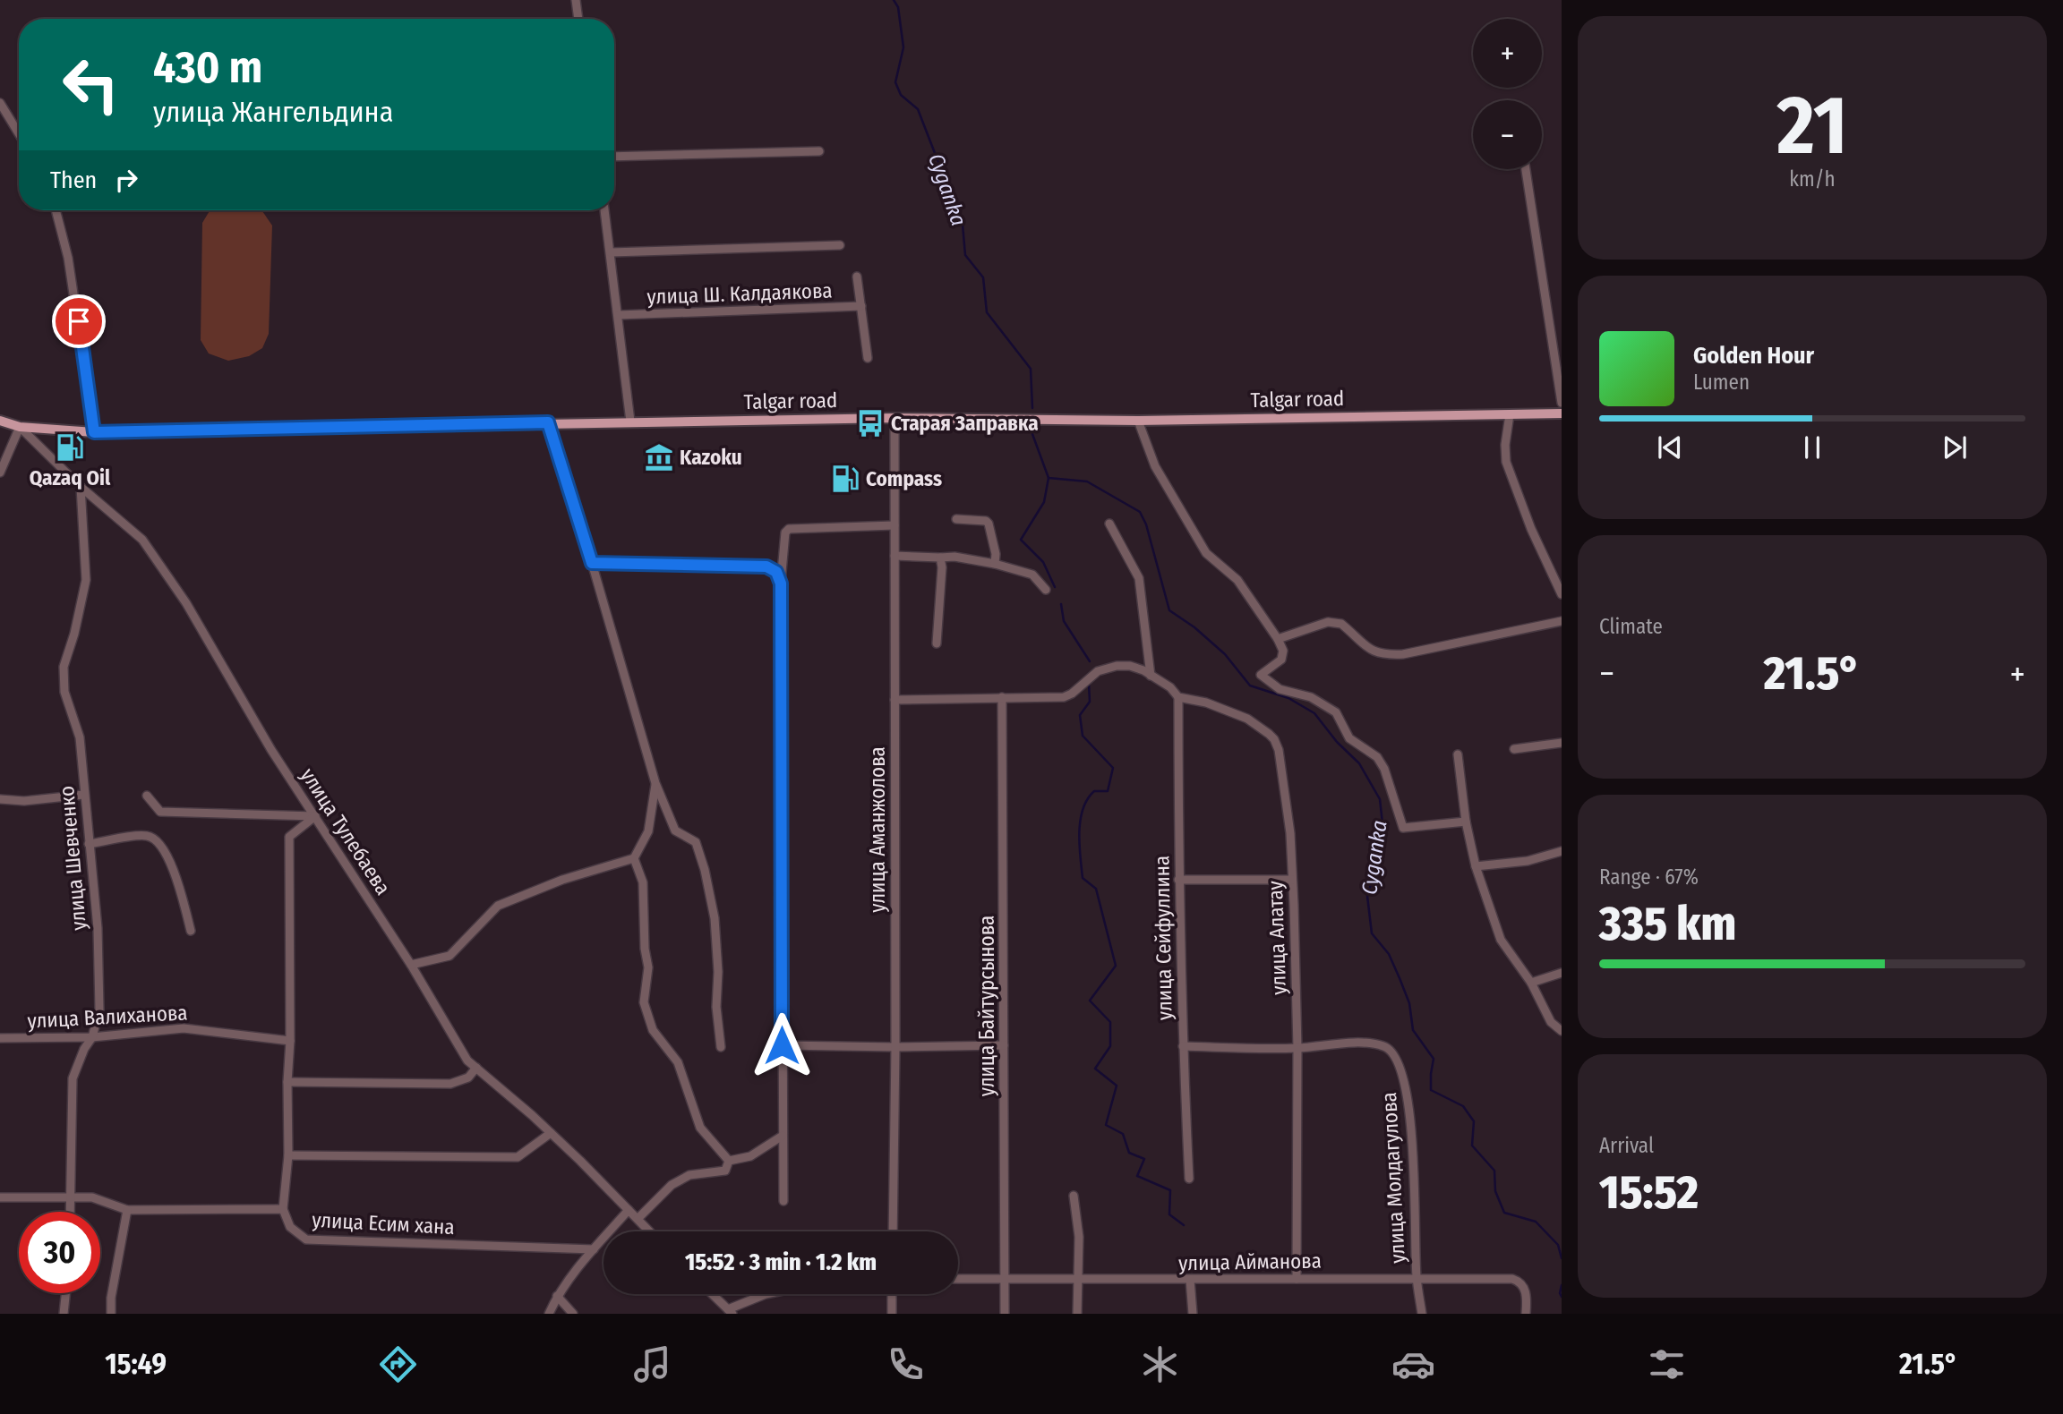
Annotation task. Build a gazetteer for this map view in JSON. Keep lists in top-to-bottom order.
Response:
{
  "streets": {
    "main road": ["Talgar road"],
    "street": [
      "улица Ш. Калдаякова",
      "улица Аманжолова",
      "улица Тулебаева",
      "улица Шевченко",
      "улица Сейфуллина",
      "улица Алатау",
      "улица Байтурсынова",
      "улица Валиханова",
      "улица Молдагулова",
      "улица Есим хана",
      "улица Айманова"
    ]
  },
  "crossings": [
    ["Talgar road", "улица Аманжолова"],
    ["Talgar road", "улица Тулебаева"],
    ["улица Аманжолова", "улица Алатау"],
    ["улица Тулебаева", "улица Шевченко"],
    ["улица Шевченко", "улица Валиханова"],
    ["улица Шевченко", "улица Есим хана"],
    ["улица Сейфуллина", "улица Алатау"],
    ["улица Сейфуллина", "улица Молдагулова"],
    ["улица Алатау", "улица Байтурсынова"],
    ["улица Алатау", "улица Молдагулова"],
    ["улица Алатау", "улица Айманова"],
    ["улица Байтурсынова", "улица Айманова"],
    ["улица Молдагулова", "улица Айманова"]
  ],
  "water": ["Cyganka"],
  "places": {
    "bus stop": ["Старая Заправка"],
    "fuel station": ["Qazaq Oil", "Compass"],
    "museum": ["Kazoku"]
  },
  "page": {
    "tile": [
      ["21", "km/h"],
      "Climate",
      ["Range · 67%", "335 km"],
      ["Arrival", "15:52"]
    ],
    "map_buttons": ["+", "−"],
    "turn": ["430 m", "улица Жангельдина"],
    "then": "Then",
    "song": ["Golden Hour", "Lumen"],
    "heat": ["−", "21.5°", "+"],
    "limit": "30",
    "trip": "15:52 · 3 min · 1.2 km",
    "tabs": ["15:49", "21.5°"]
  }
}
